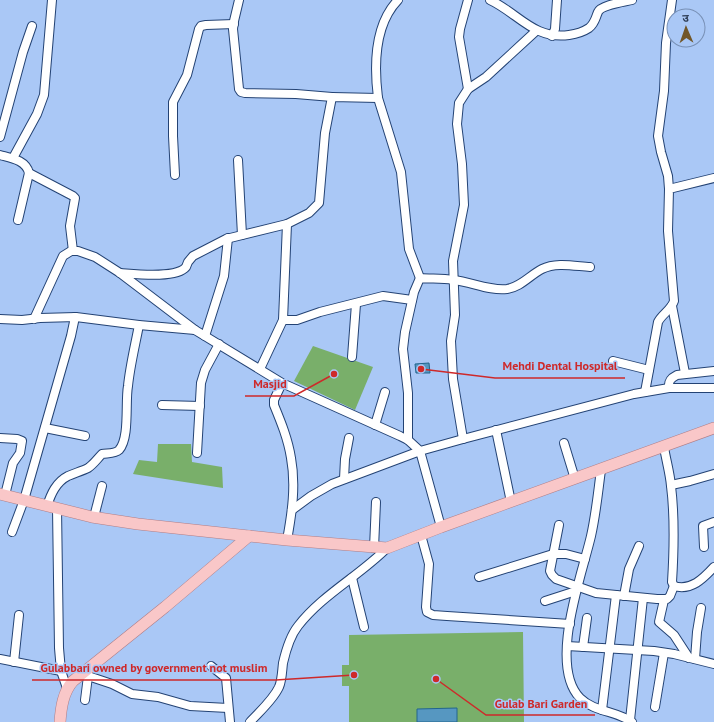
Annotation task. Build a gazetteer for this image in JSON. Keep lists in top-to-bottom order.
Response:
{
  "places": [
    "Mehdi Dental Hospital",
    "Masjid",
    "Gulabbari owned by government not muslim",
    "Gulab Bari Garden"
  ],
  "north": "top"
}
